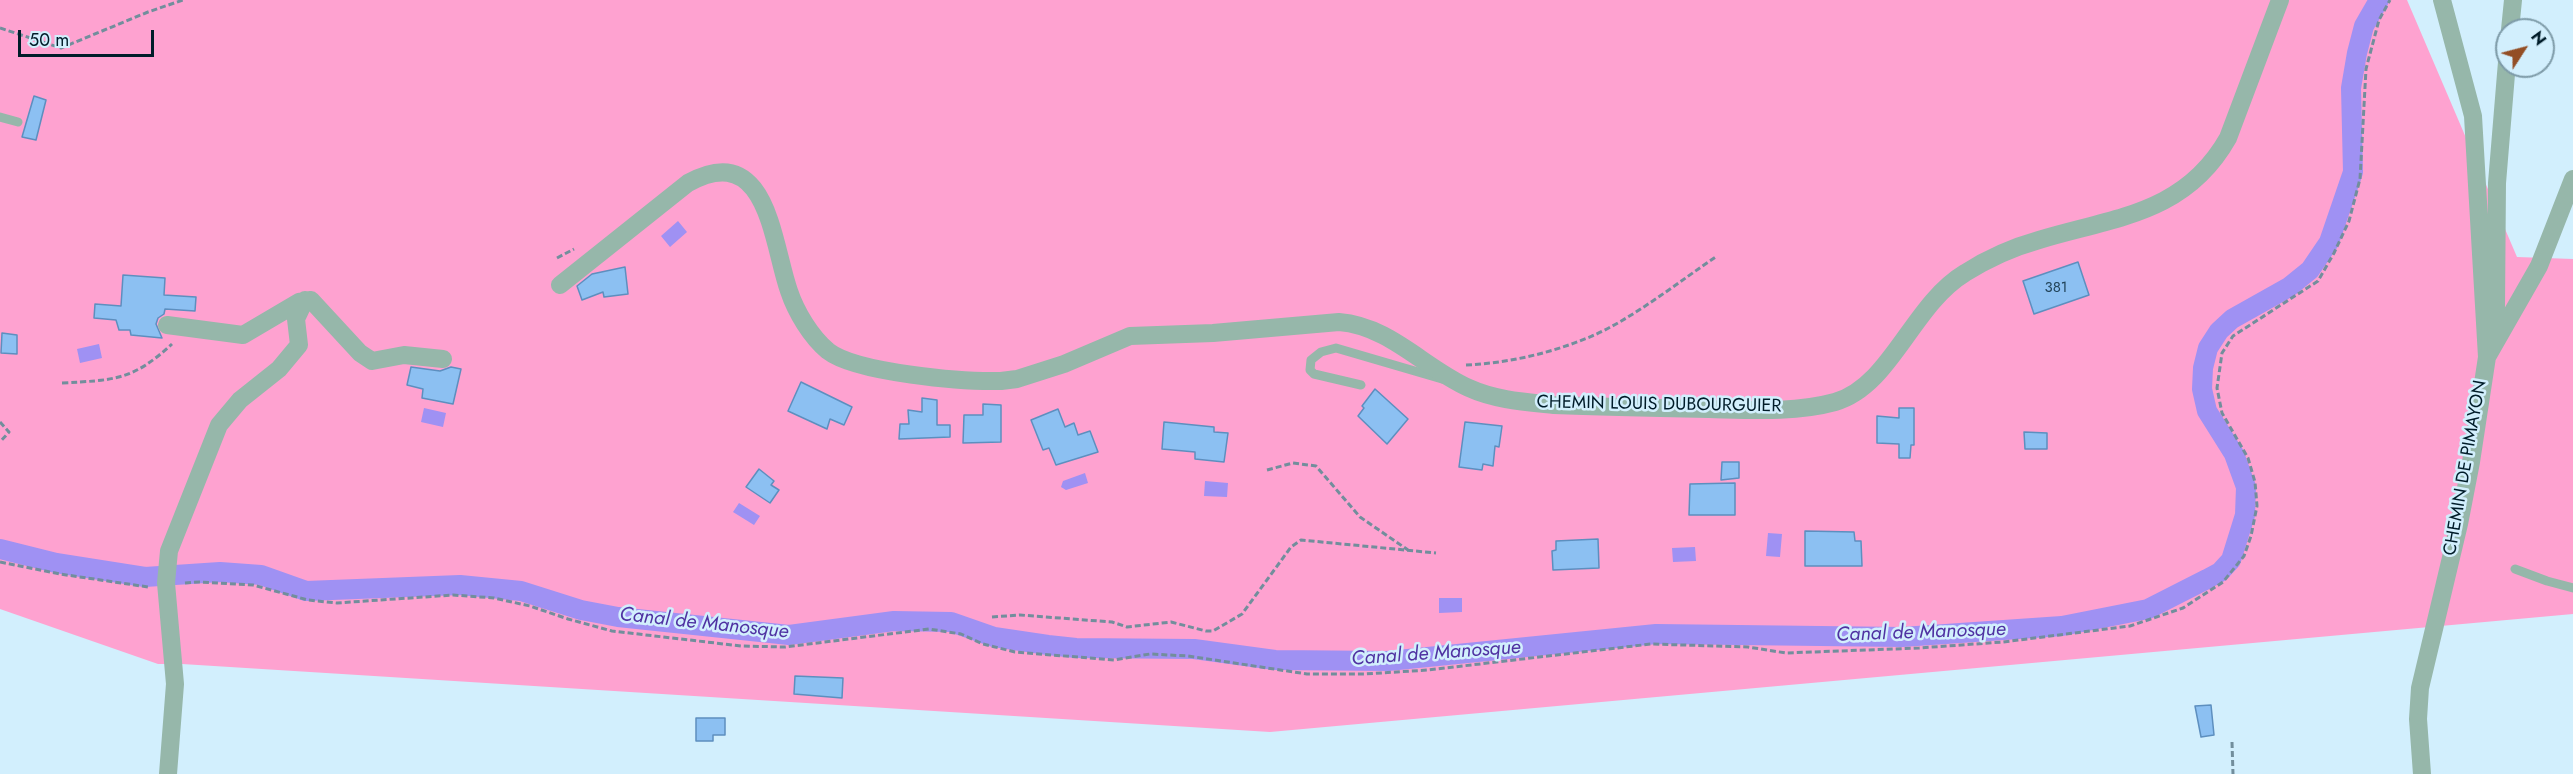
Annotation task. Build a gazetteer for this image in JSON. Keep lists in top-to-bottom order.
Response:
{
  "streets": {
    "street": ["CHEMIN LOUIS DUBOURGUIER", "CHEMIN DE PIMAYON"]
  },
  "water": ["Canal de Manosque"],
  "house_numbers": ["381"],
  "scale_bar": "50 m",
  "north": "top right"
}
